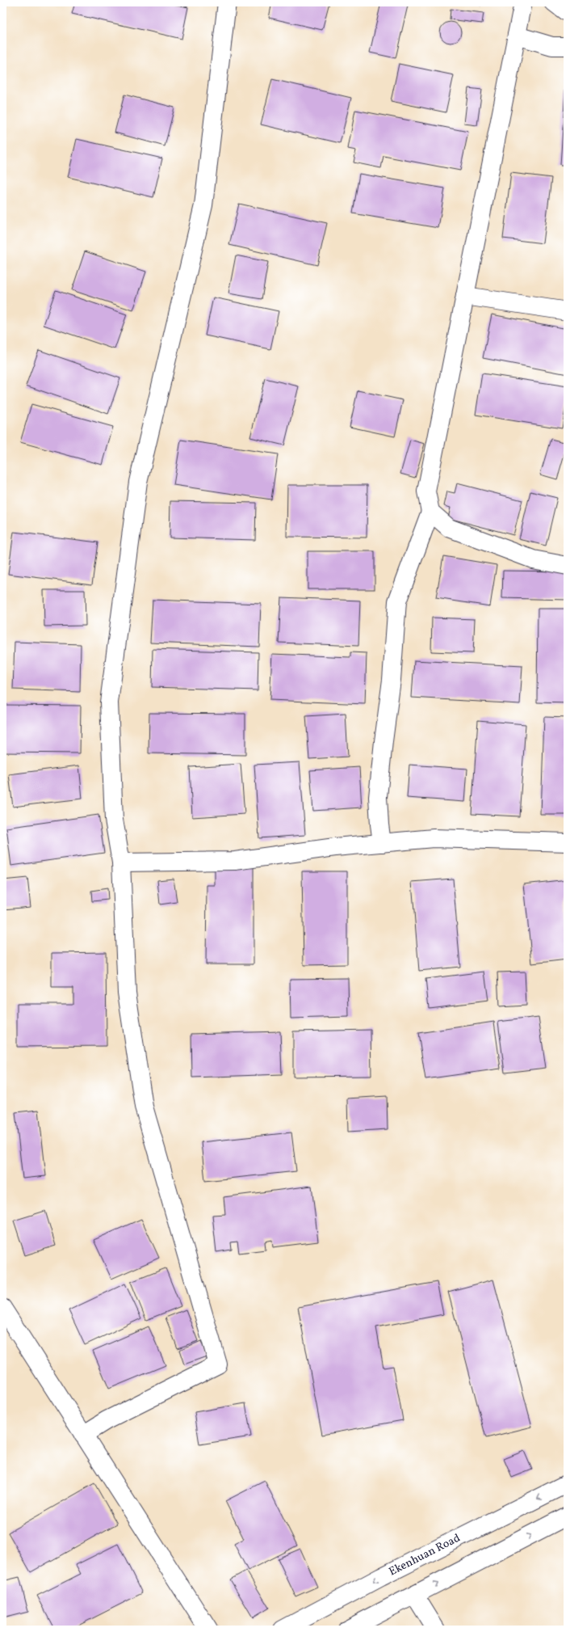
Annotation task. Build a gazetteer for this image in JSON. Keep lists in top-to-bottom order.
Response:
{
  "streets": {
    "street": ["Ekenhuan Road"]
  }
}
